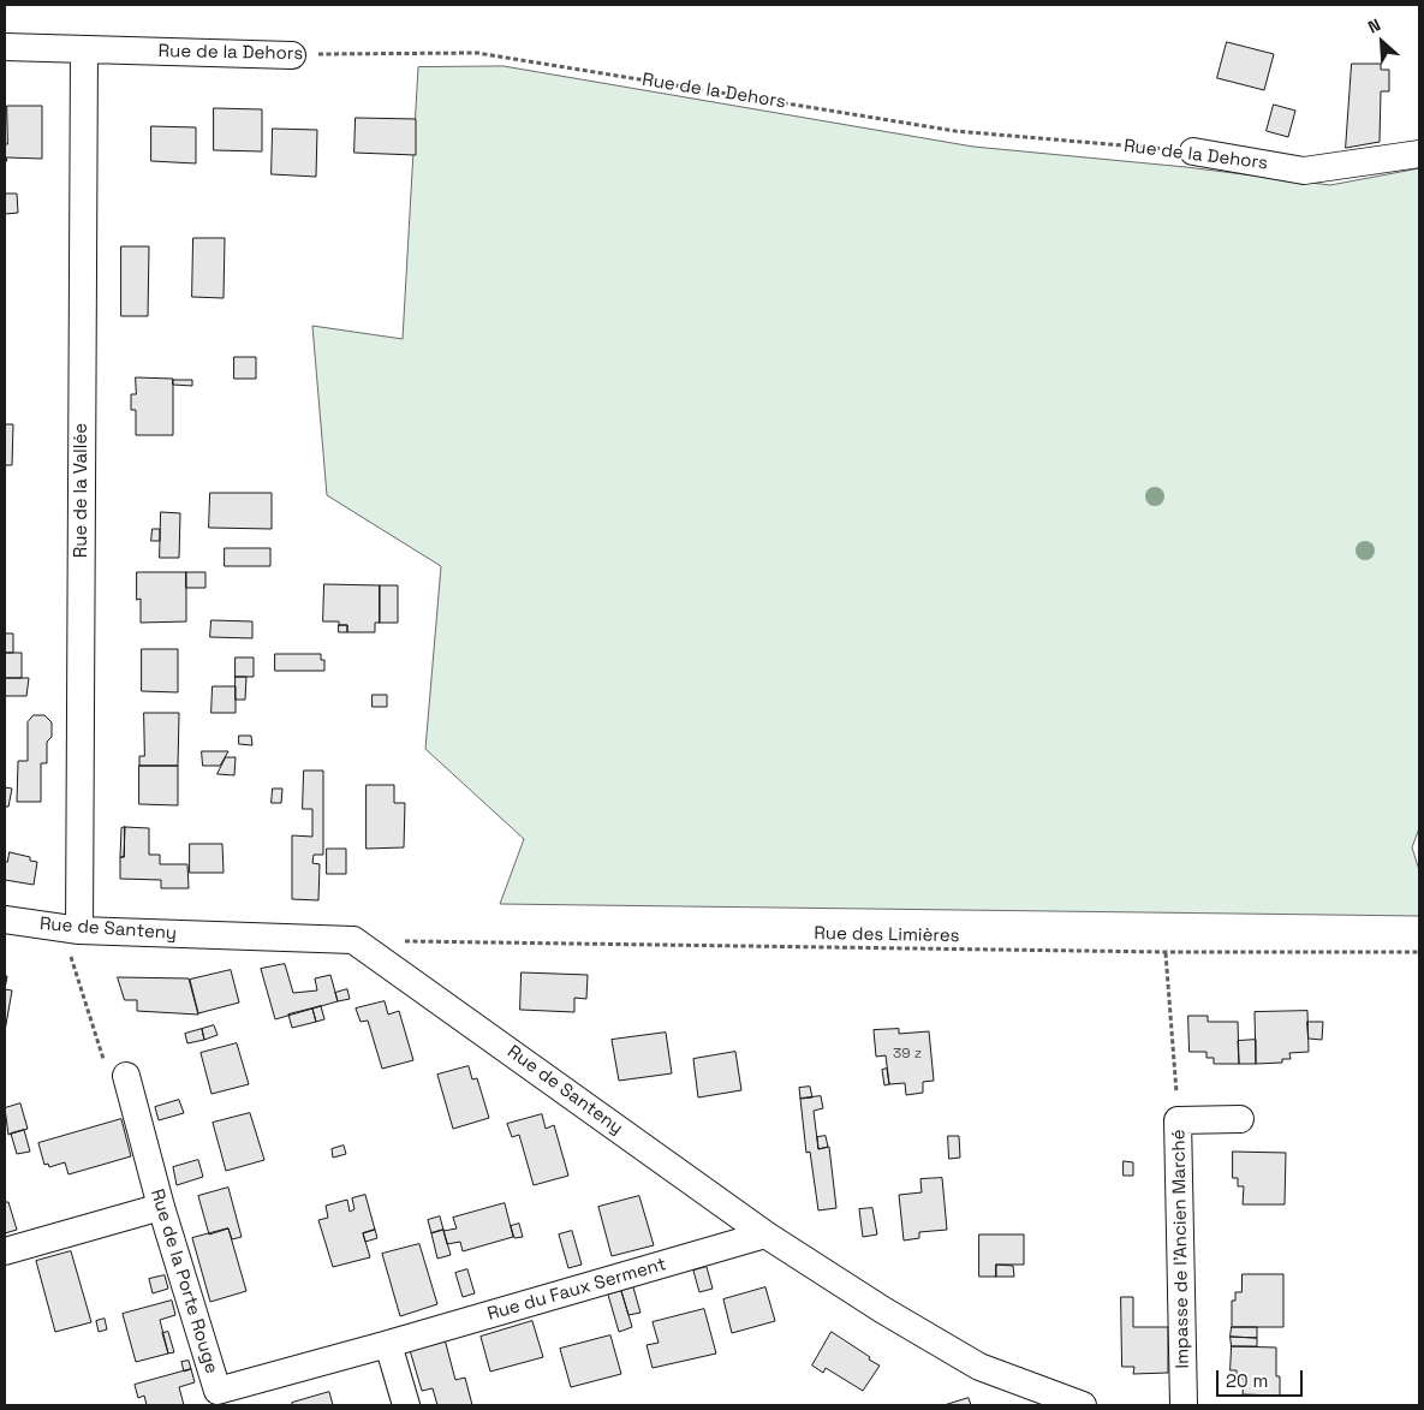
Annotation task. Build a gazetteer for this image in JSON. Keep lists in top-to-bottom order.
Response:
{
  "streets": {
    "street": [
      "Rue de la Dehors",
      "Rue de la Vallée",
      "Rue de Santeny",
      "Impasse de l'Ancien Marché",
      "Rue de la Porte Rouge",
      "Rue du Faux Serment"
    ],
    "path": ["Rue des Limières"]
  },
  "crossings": [
    ["Rue de la Dehors", "Rue de la Vallée"],
    ["Rue de la Vallée", "Rue de Santeny"],
    ["Rue de Santeny", "Rue du Faux Serment"],
    ["Rue de la Porte Rouge", "Rue du Faux Serment"]
  ],
  "house_numbers": ["39 z"],
  "scale_bar": "20 m",
  "north": "top left"
}
